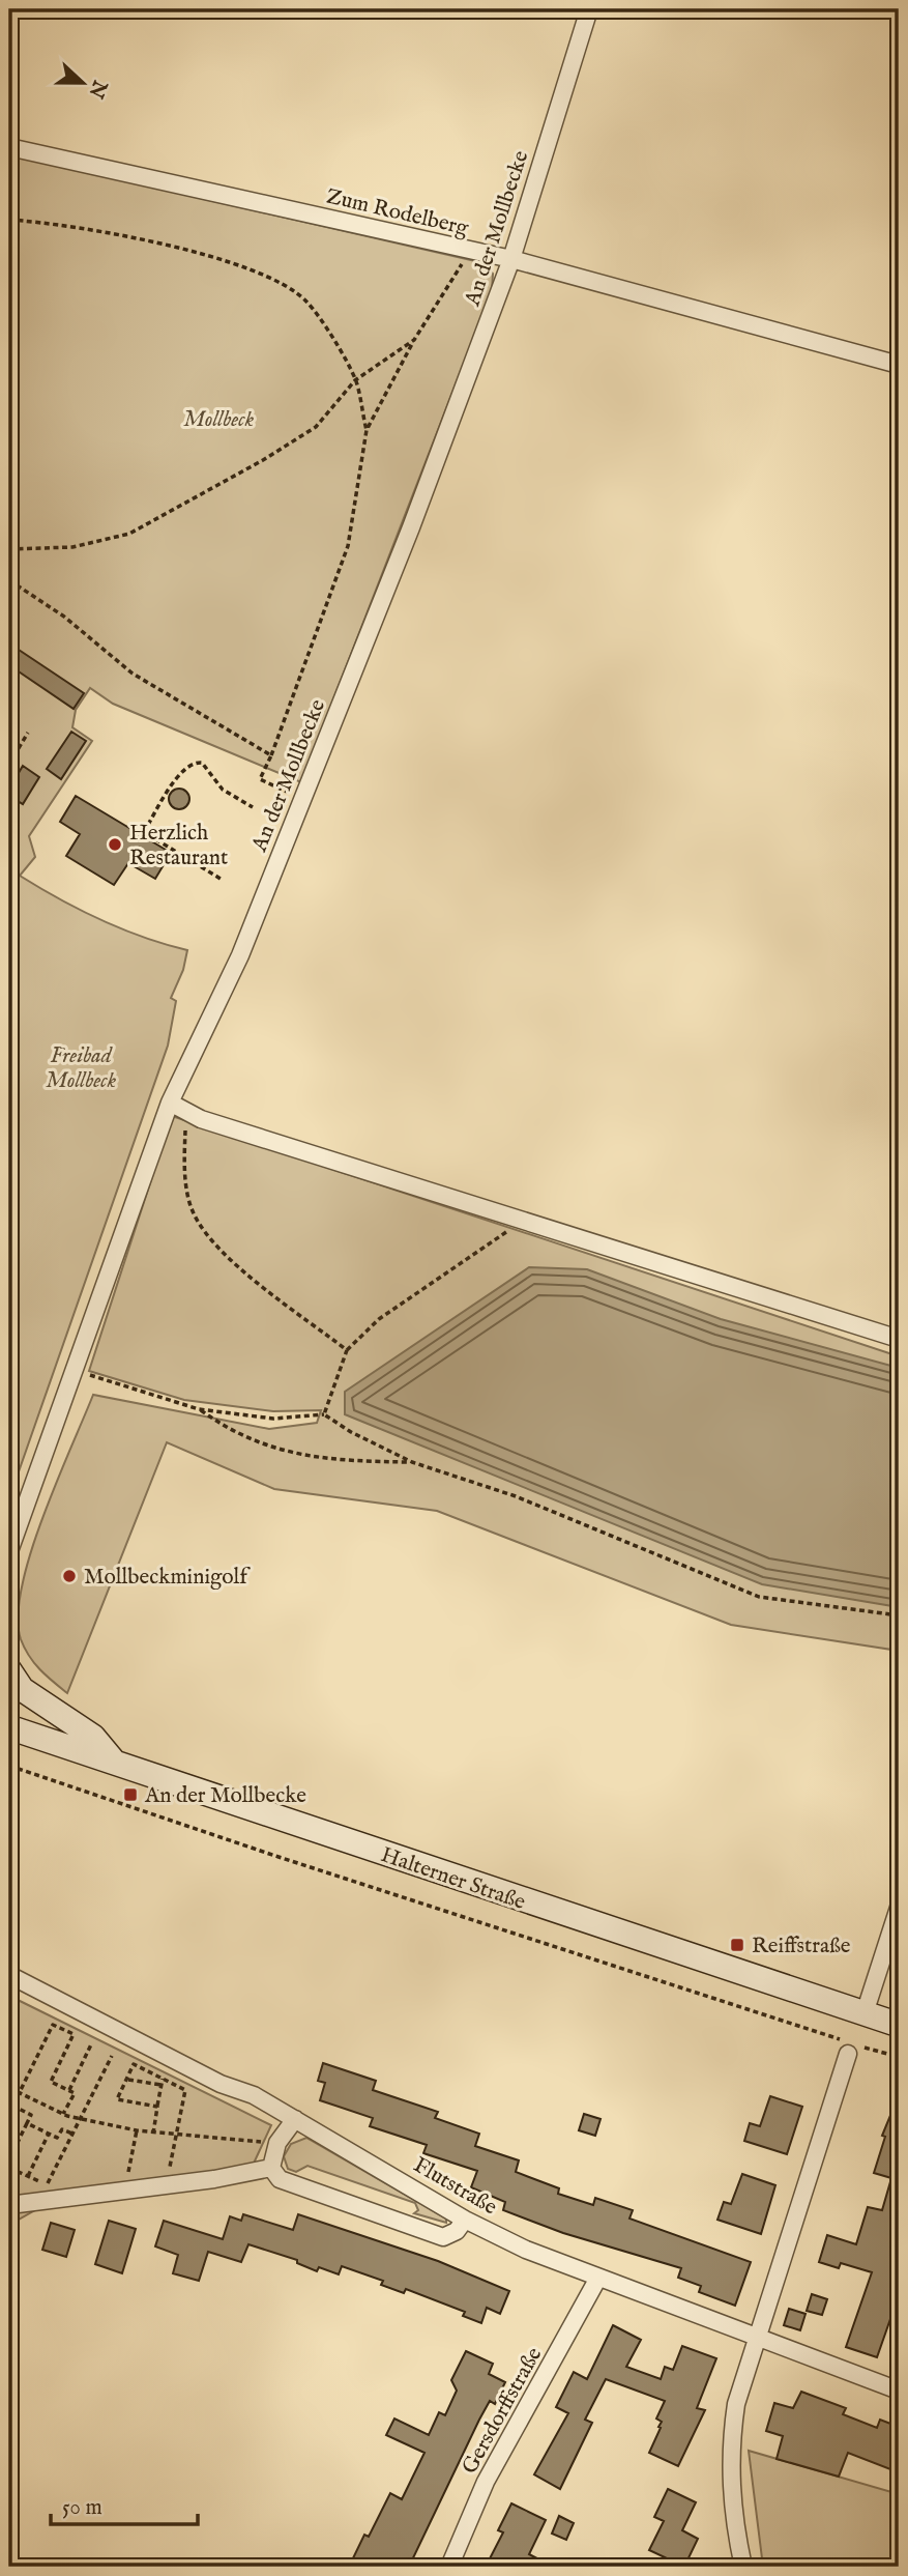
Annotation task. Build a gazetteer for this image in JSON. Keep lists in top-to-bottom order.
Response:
{
  "streets": {
    "main road": ["Halterner Straße"],
    "street": [
      "Zum Rodelberg",
      "An der Mollbecke",
      "Flutstraße",
      "Gersdorffstraße"
    ]
  },
  "crossings": [
    ["Zum Rodelberg", "An der Mollbecke"],
    ["Flutstraße", "Gersdorffstraße"]
  ],
  "parks": ["Mollbeck", "Freibad Mollbeck"],
  "places": {
    "other": ["Herzlich Restaurant", "Mollbeckminigolf"],
    "transit": ["An der Mollbecke", "Reiffstraße"]
  },
  "scale_bar": "50 m",
  "north": "right"
}
